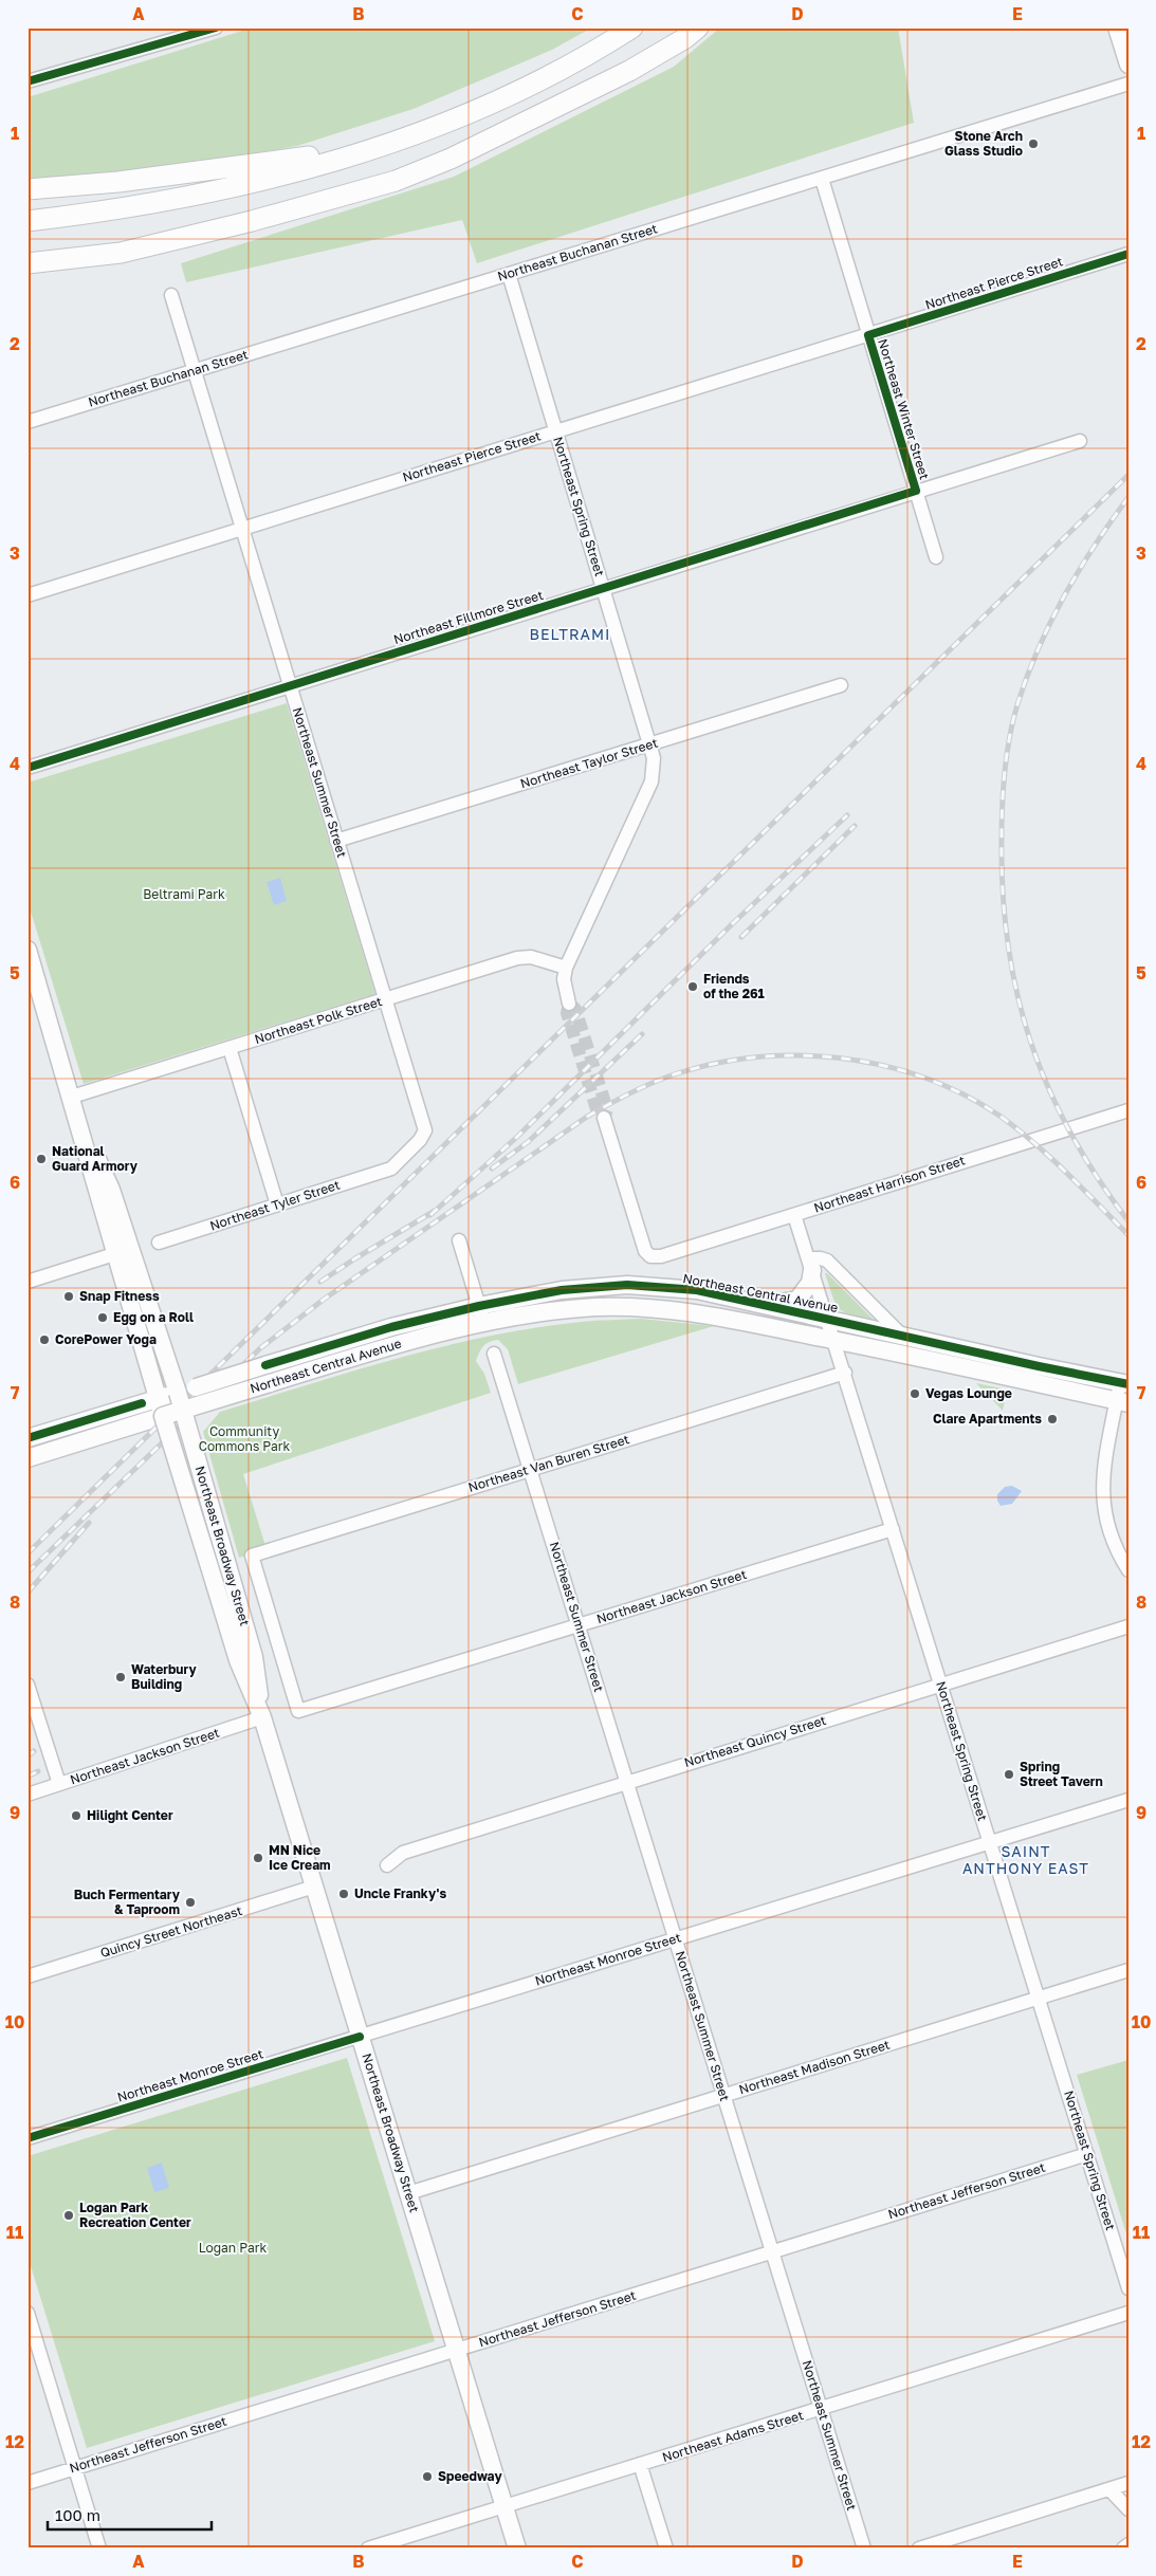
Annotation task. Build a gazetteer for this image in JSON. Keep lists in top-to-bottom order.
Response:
{
  "streets": {
    "main road": ["Northeast Central Avenue", "Northeast Broadway Street"],
    "street": [
      "Northeast Buchanan Street",
      "Northeast Pierce Street",
      "Northeast Winter Street",
      "Northeast Spring Street",
      "Northeast Fillmore Street",
      "Northeast Taylor Street",
      "Northeast Summer Street",
      "Northeast Polk Street",
      "Northeast Harrison Street",
      "Northeast Tyler Street",
      "Northeast Van Buren Street",
      "Northeast Jackson Street",
      "Northeast Quincy Street",
      "Quincy Street Northeast",
      "Northeast Monroe Street",
      "Northeast Madison Street",
      "Northeast Jefferson Street",
      "Northeast Adams Street"
    ]
  },
  "crossings": [
    ["Northeast Buchanan Street", "Northeast Winter Street"],
    ["Northeast Buchanan Street", "Northeast Spring Street"],
    ["Northeast Buchanan Street", "Northeast Summer Street"],
    ["Northeast Pierce Street", "Northeast Winter Street"],
    ["Northeast Pierce Street", "Northeast Spring Street"],
    ["Northeast Pierce Street", "Northeast Summer Street"],
    ["Northeast Winter Street", "Northeast Fillmore Street"],
    ["Northeast Spring Street", "Northeast Fillmore Street"],
    ["Northeast Spring Street", "Northeast Taylor Street"],
    ["Northeast Spring Street", "Northeast Polk Street"],
    ["Northeast Spring Street", "Northeast Harrison Street"],
    ["Northeast Spring Street", "Northeast Central Avenue"],
    ["Northeast Spring Street", "Northeast Van Buren Street"],
    ["Northeast Spring Street", "Northeast Jackson Street"],
    ["Northeast Spring Street", "Northeast Quincy Street"],
    ["Northeast Spring Street", "Northeast Monroe Street"],
    ["Northeast Spring Street", "Northeast Madison Street"],
    ["Northeast Spring Street", "Northeast Jefferson Street"],
    ["Northeast Fillmore Street", "Northeast Summer Street"],
    ["Northeast Taylor Street", "Northeast Summer Street"],
    ["Northeast Summer Street", "Northeast Polk Street"],
    ["Northeast Summer Street", "Northeast Tyler Street"],
    ["Northeast Summer Street", "Northeast Van Buren Street"],
    ["Northeast Summer Street", "Northeast Jackson Street"],
    ["Northeast Summer Street", "Northeast Quincy Street"],
    ["Northeast Summer Street", "Northeast Monroe Street"],
    ["Northeast Summer Street", "Northeast Madison Street"],
    ["Northeast Summer Street", "Northeast Jefferson Street"],
    ["Northeast Summer Street", "Northeast Adams Street"],
    ["Northeast Polk Street", "Northeast Broadway Street"],
    ["Northeast Central Avenue", "Northeast Broadway Street"],
    ["Northeast Van Buren Street", "Northeast Jackson Street"],
    ["Northeast Broadway Street", "Northeast Jackson Street"],
    ["Northeast Broadway Street", "Quincy Street Northeast"],
    ["Northeast Broadway Street", "Northeast Monroe Street"],
    ["Northeast Broadway Street", "Northeast Madison Street"],
    ["Northeast Broadway Street", "Northeast Jefferson Street"],
    ["Northeast Broadway Street", "Northeast Adams Street"]
  ],
  "districts": ["BELTRAMI", "SAINT ANTHONY EAST"],
  "parks": ["Beltrami Park", "Community Commons Park", "Logan Park"],
  "places": [
    "Stone Arch Glass Studio",
    "Friends of the 261",
    "National Guard Armory",
    "Snap Fitness",
    "Egg on a Roll",
    "CorePower Yoga",
    "Vegas Lounge",
    "Clare Apartments",
    "Waterbury Building",
    "Spring Street Tavern",
    "Hilight Center",
    "MN Nice Ice Cream",
    "Uncle Franky's",
    "Buch Fermentary & Taproom",
    "Logan Park Recreation Center",
    "Speedway"
  ],
  "scale_bar": "100 m",
  "grid": {
    "columns": [
      "A",
      "B",
      "C",
      "D",
      "E"
    ],
    "rows": [
      "1",
      "2",
      "3",
      "4",
      "5",
      "6",
      "7",
      "8",
      "9",
      "10",
      "11",
      "12"
    ]
  }
}
